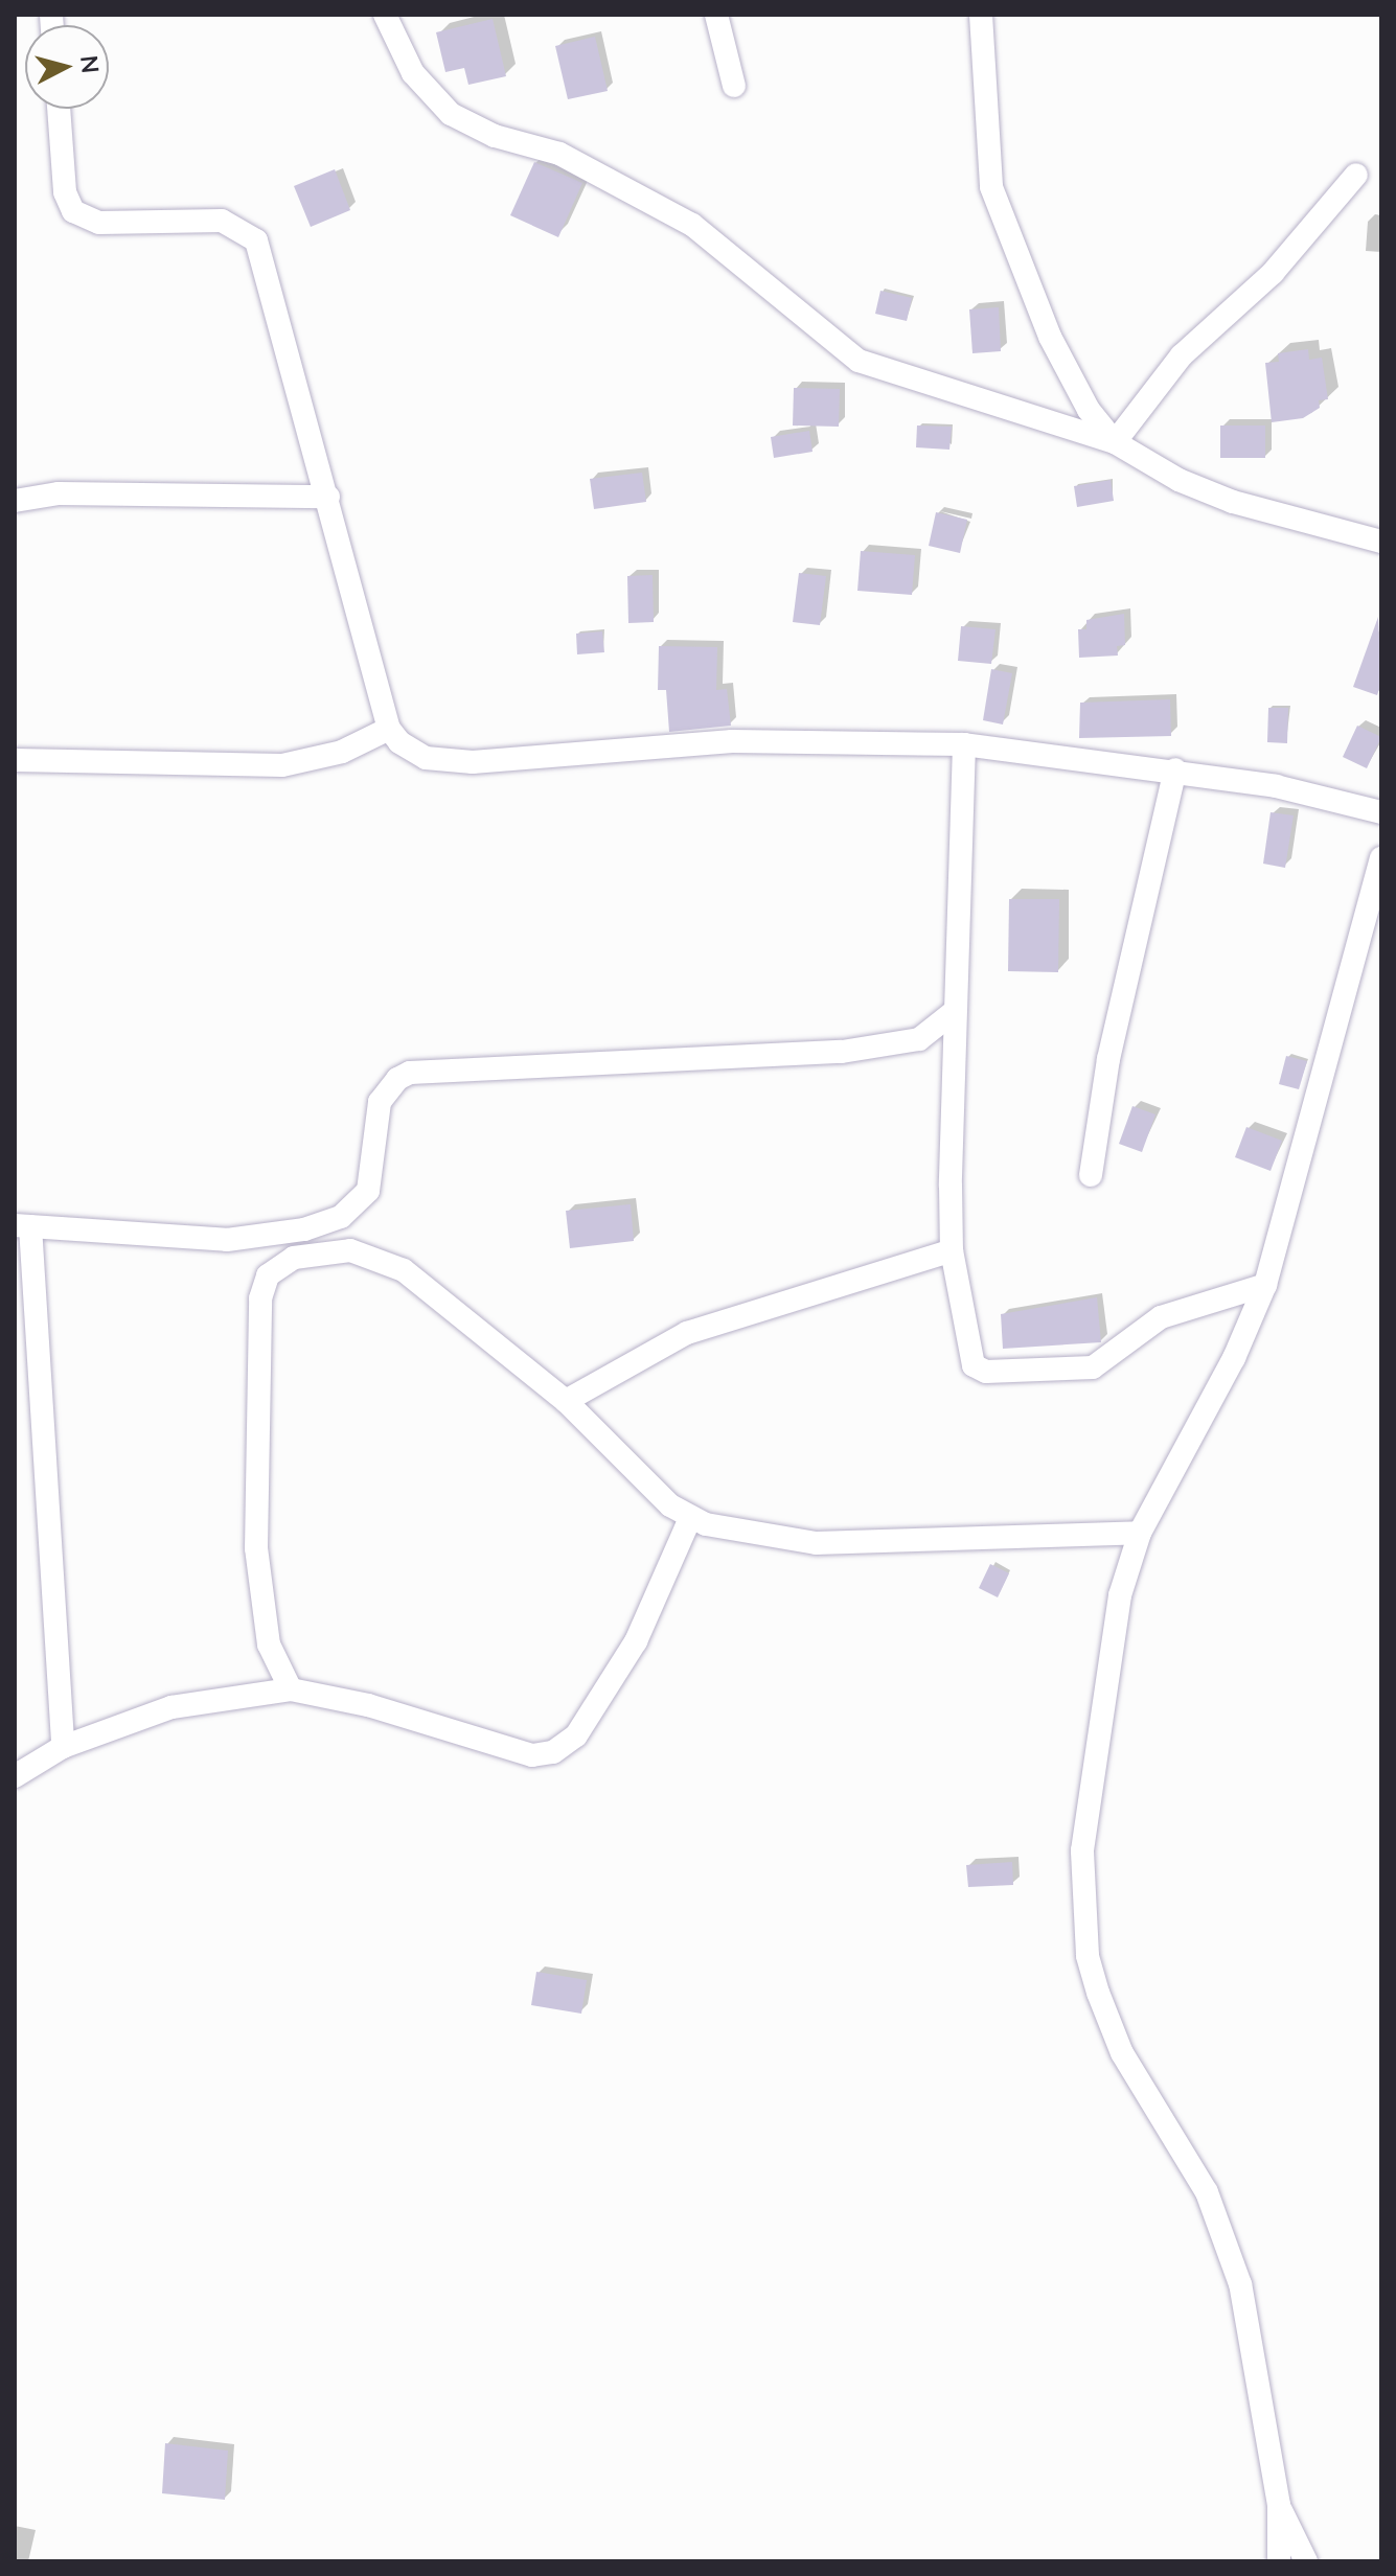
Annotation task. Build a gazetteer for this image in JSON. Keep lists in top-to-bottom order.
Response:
{
  "north": "right"
}
